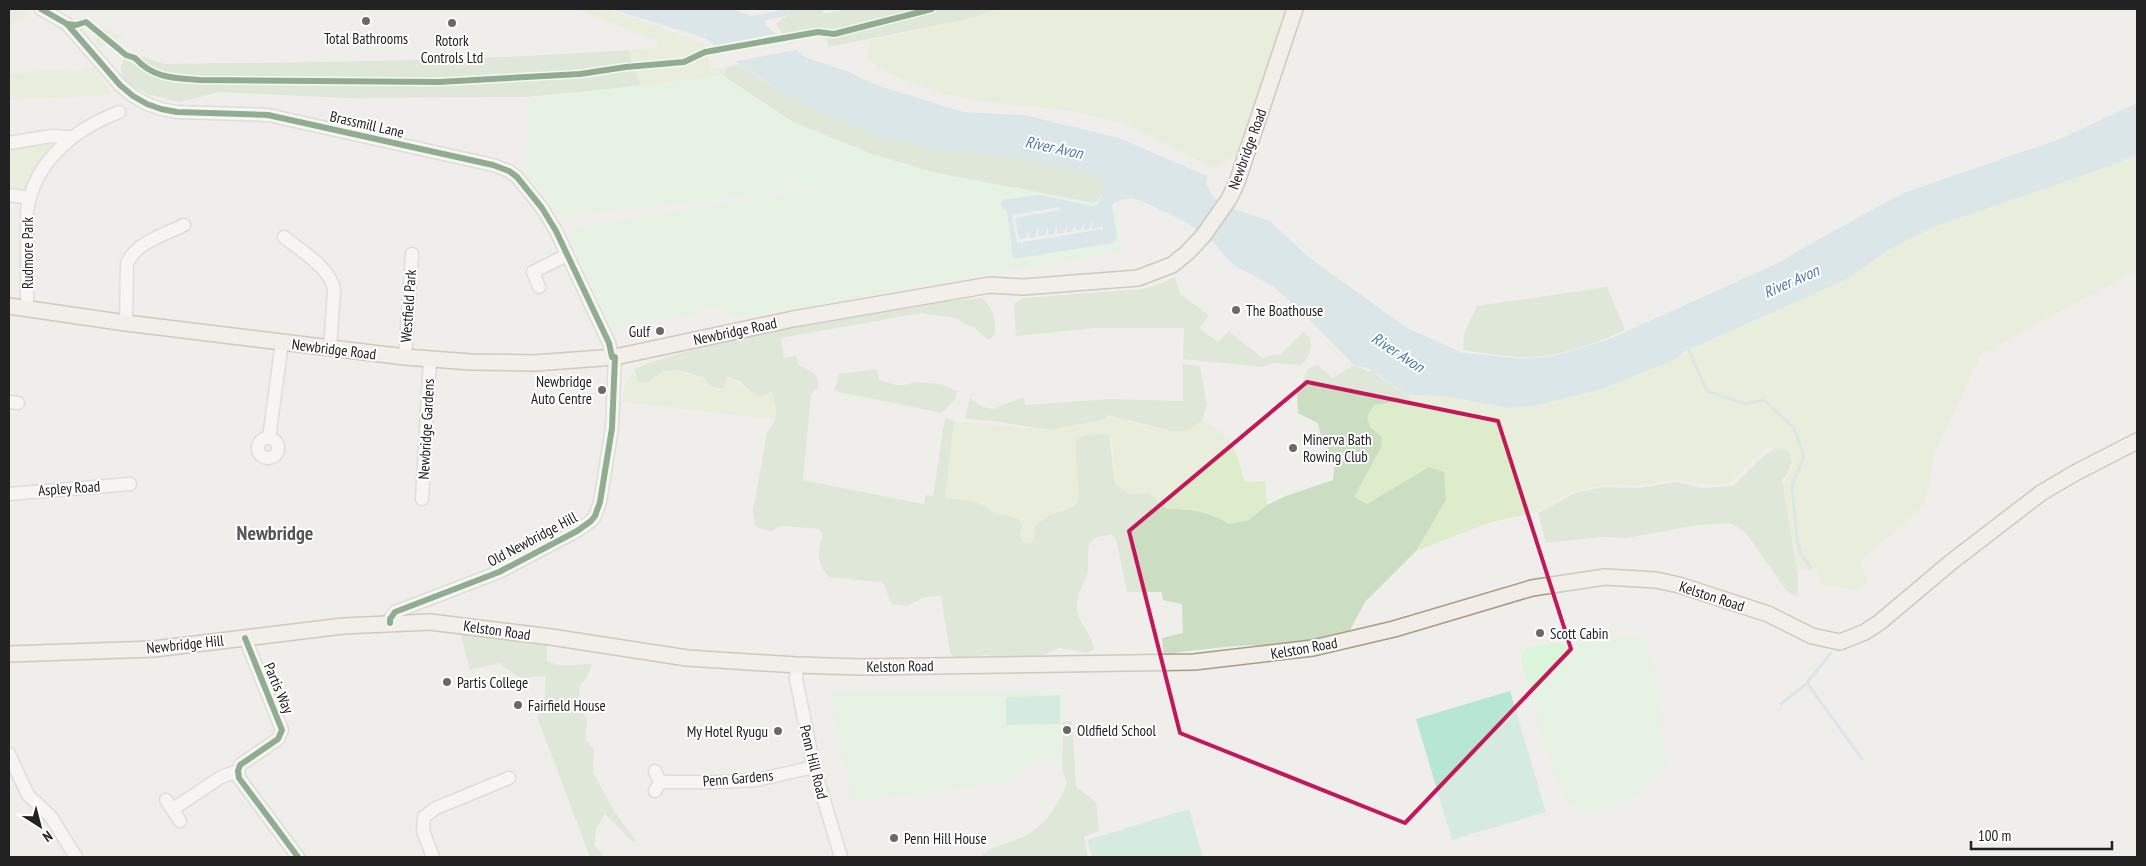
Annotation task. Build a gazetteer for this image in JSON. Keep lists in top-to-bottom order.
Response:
{
  "streets": {
    "main road": ["Newbridge Road", "Kelston Road", "Newbridge Hill"],
    "street": [
      "Brassmill Lane",
      "Rudmore Park",
      "Westfield Park",
      "Newbridge Gardens",
      "Aspley Road",
      "Old Newbridge Hill",
      "Partis Way",
      "Penn Hill Road",
      "Penn Gardens"
    ]
  },
  "crossings": [
    ["Brassmill Lane", "Newbridge Road"],
    ["Brassmill Lane", "Old Newbridge Hill"],
    ["Newbridge Road", "Rudmore Park"],
    ["Newbridge Road", "Westfield Park"],
    ["Newbridge Road", "Newbridge Gardens"],
    ["Newbridge Road", "Old Newbridge Hill"],
    ["Old Newbridge Hill", "Kelston Road"],
    ["Old Newbridge Hill", "Newbridge Hill"],
    ["Kelston Road", "Newbridge Hill"],
    ["Kelston Road", "Penn Hill Road"],
    ["Newbridge Hill", "Partis Way"],
    ["Penn Hill Road", "Penn Gardens"]
  ],
  "districts": ["Newbridge"],
  "water": ["River Avon"],
  "places": [
    "Total Bathrooms",
    "Rotork Controls Ltd",
    "The Boathouse",
    "Gulf",
    "Newbridge Auto Centre",
    "Minerva Bath Rowing Club",
    "Scott Cabin",
    "Partis College",
    "Fairfield House",
    "Oldfield School",
    "My Hotel Ryugu",
    "Penn Hill House"
  ],
  "scale_bar": "100 m",
  "north": "bottom right"
}
